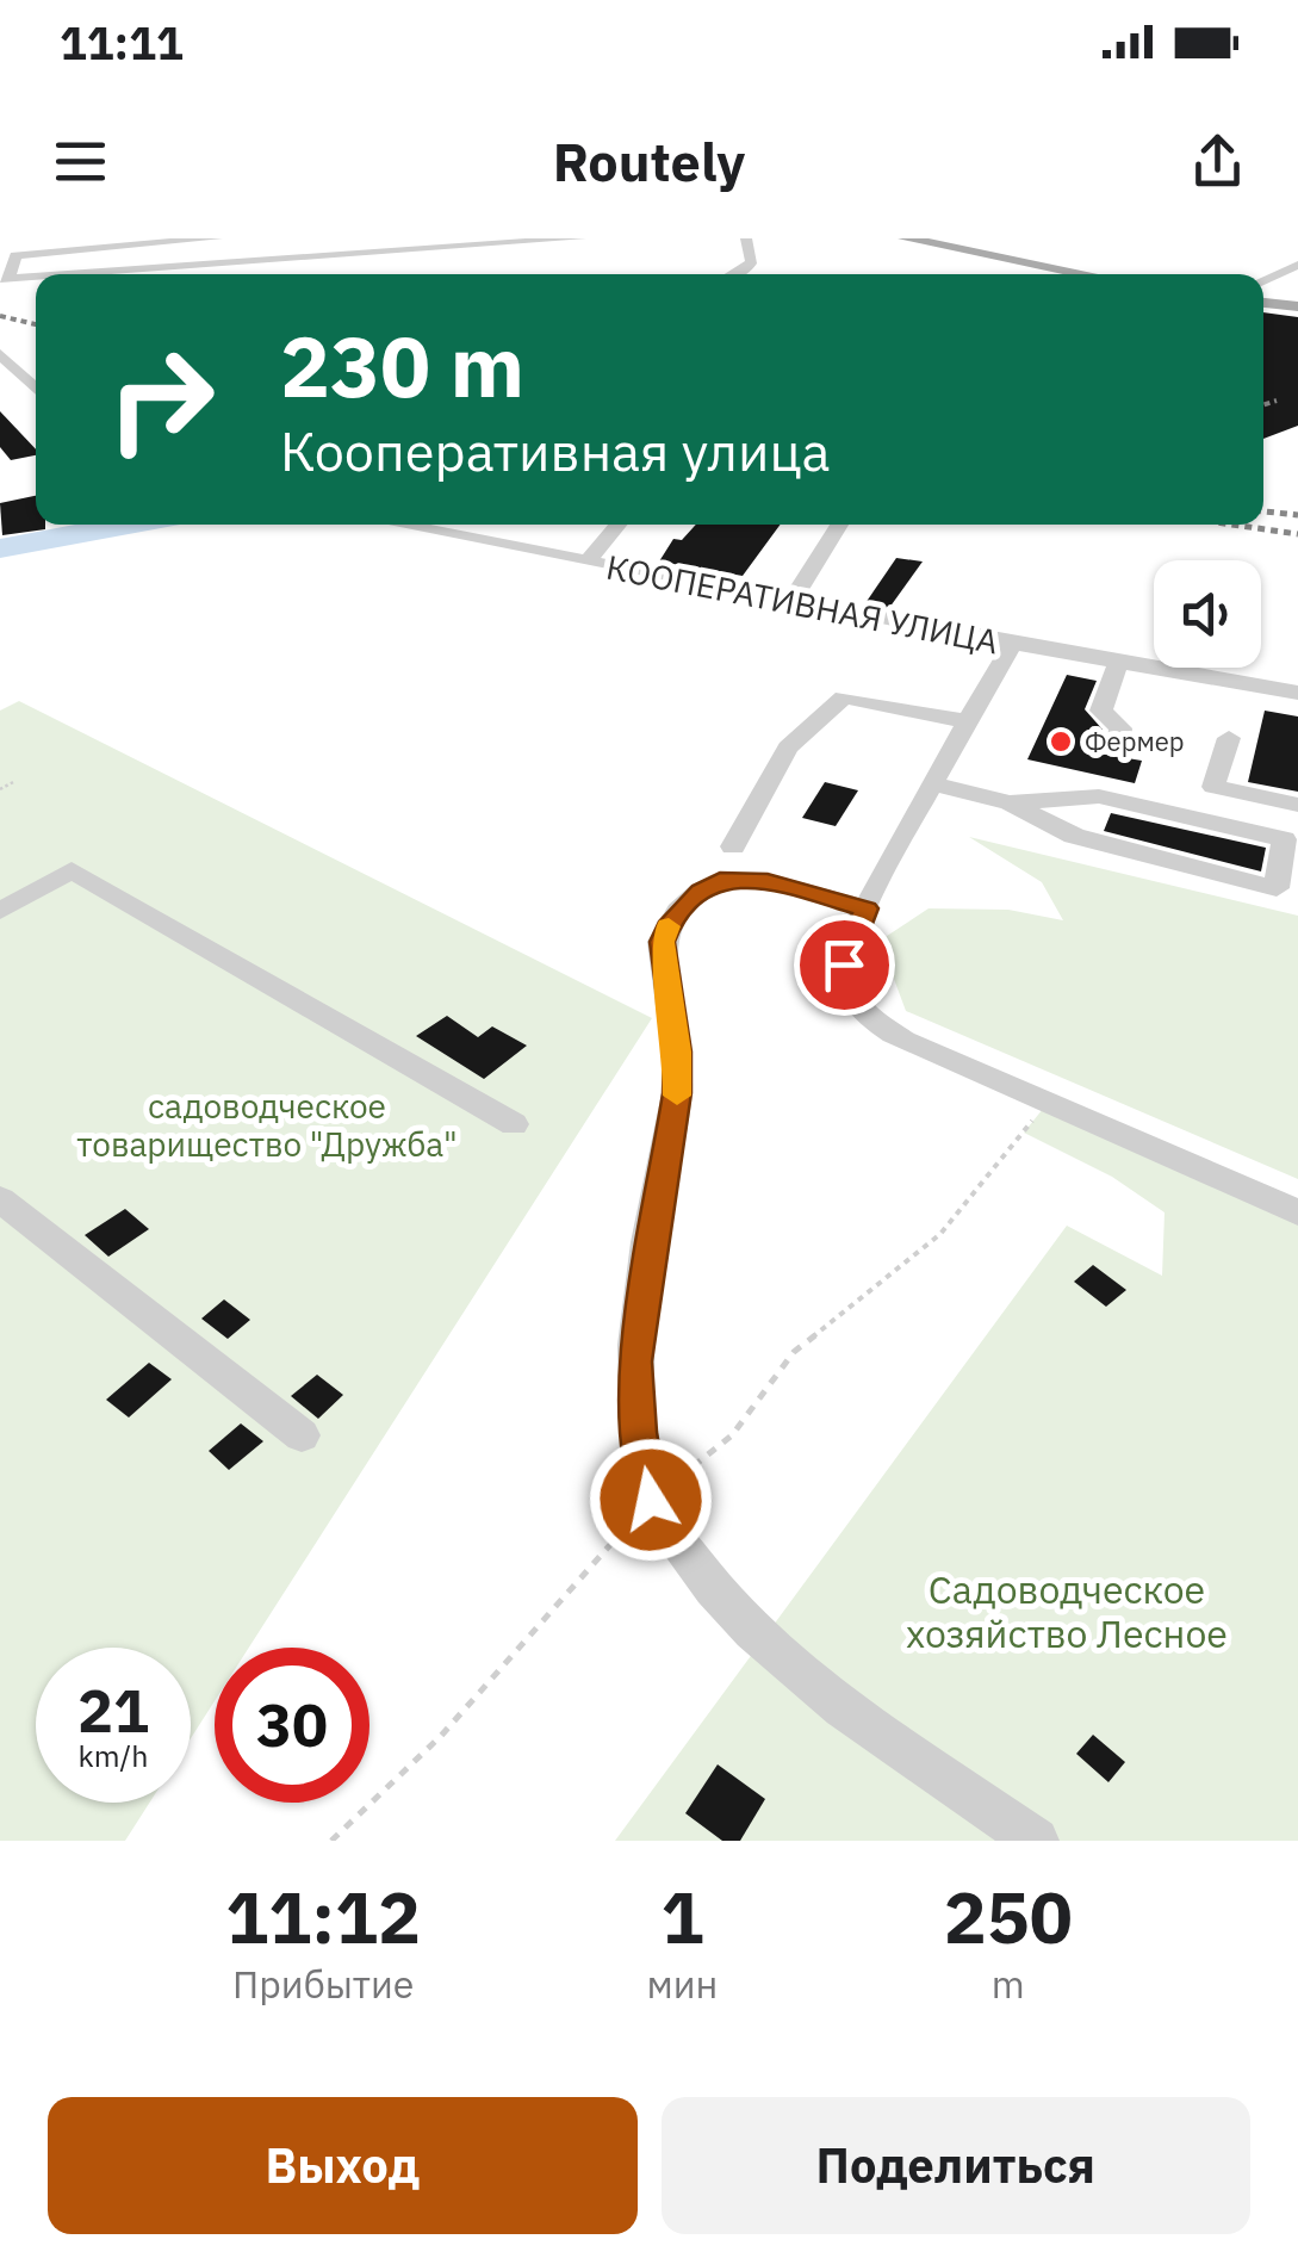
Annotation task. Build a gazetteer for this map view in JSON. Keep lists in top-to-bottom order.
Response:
{
  "streets": {
    "street": ["КООПЕРАТИВНАЯ УЛИЦА"]
  },
  "parks": ["садоводческое товарищество \"Дружба\"", "Садоводческое хозяйство Лесное"],
  "places": ["Фермер"],
  "page": {
    "status": "11:11",
    "header": "Routely",
    "turn": ["230 m", "Кооперативная улица"],
    "speed": "21 km/h",
    "limit": "30",
    "eta": [
      "11:12",
      "Прибытие",
      "1",
      "мин",
      "250",
      "m"
    ],
    "buttons": ["Выход", "Поделиться"]
  }
}
